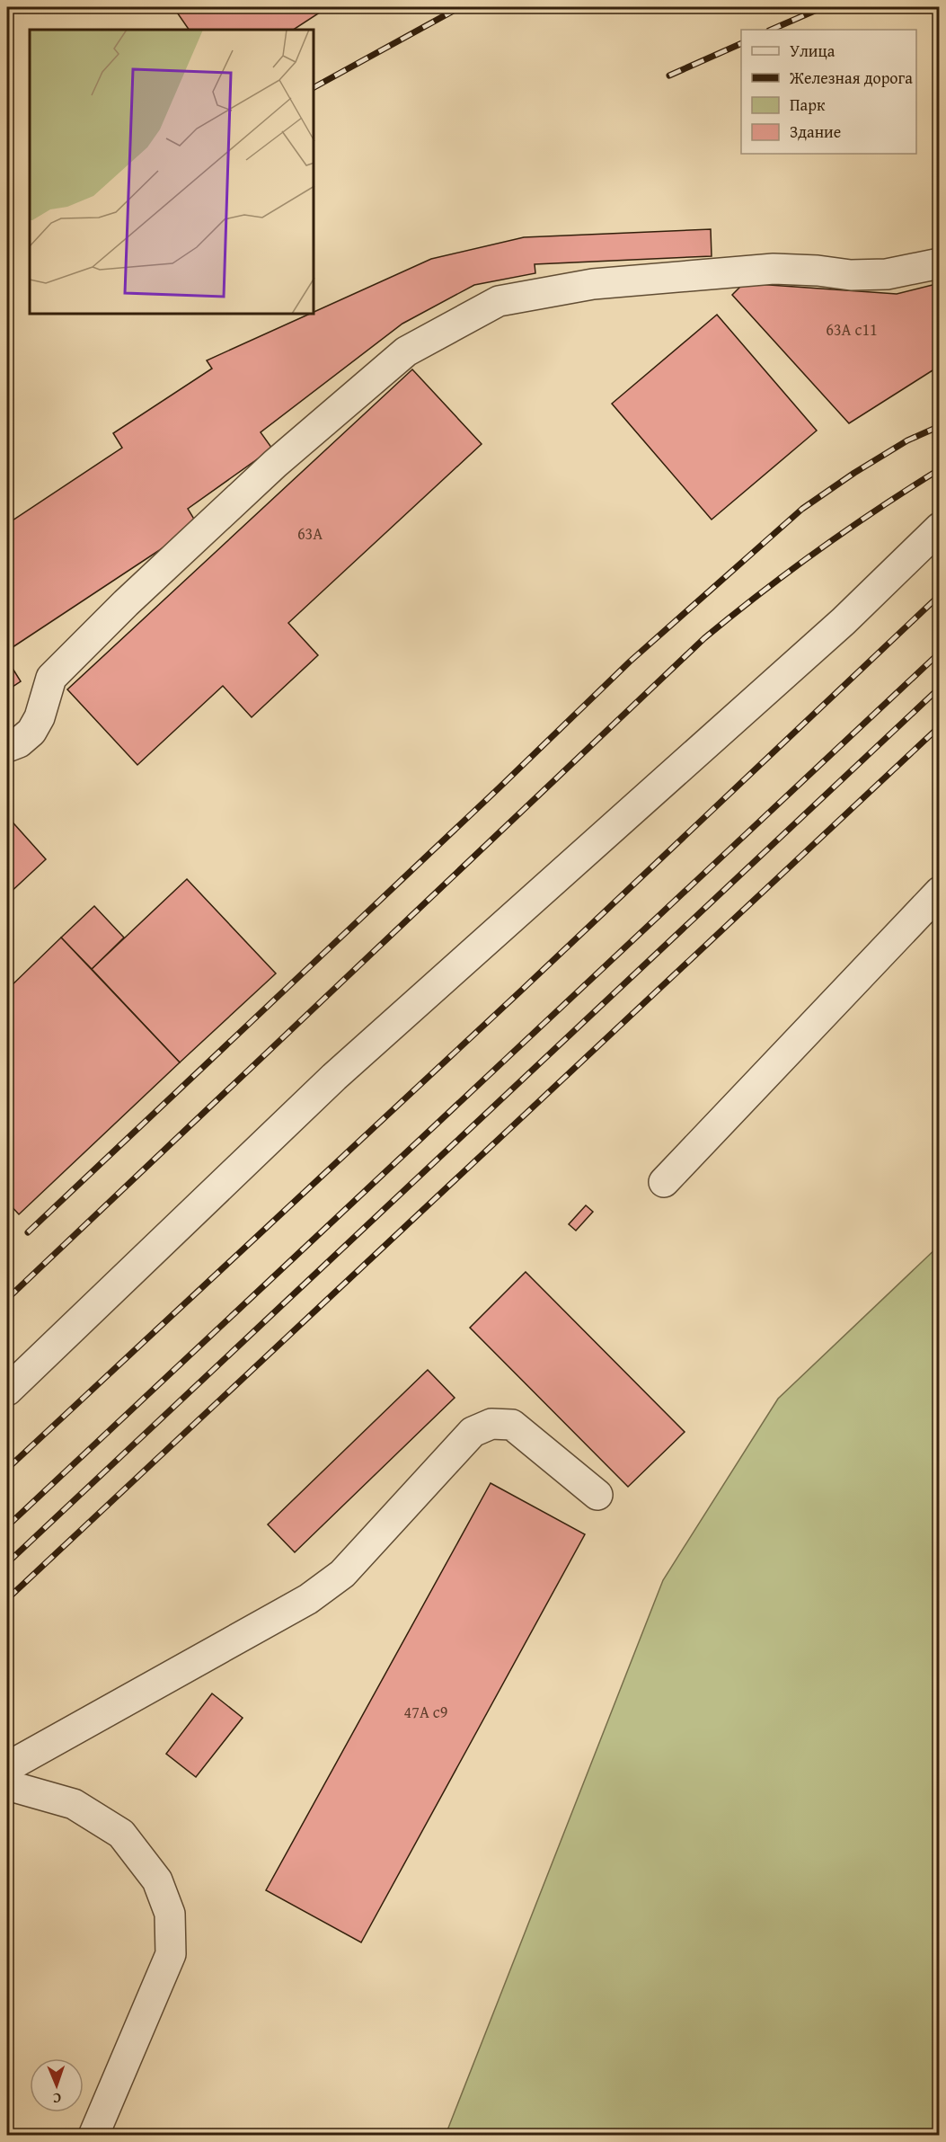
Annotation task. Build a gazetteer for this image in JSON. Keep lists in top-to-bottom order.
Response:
{
  "house_numbers": ["63А с11", "63А", "47А с9"],
  "legend": [
    "Улица",
    "Железная дорога",
    "Парк",
    "Здание"
  ],
  "north": "bottom"
}
